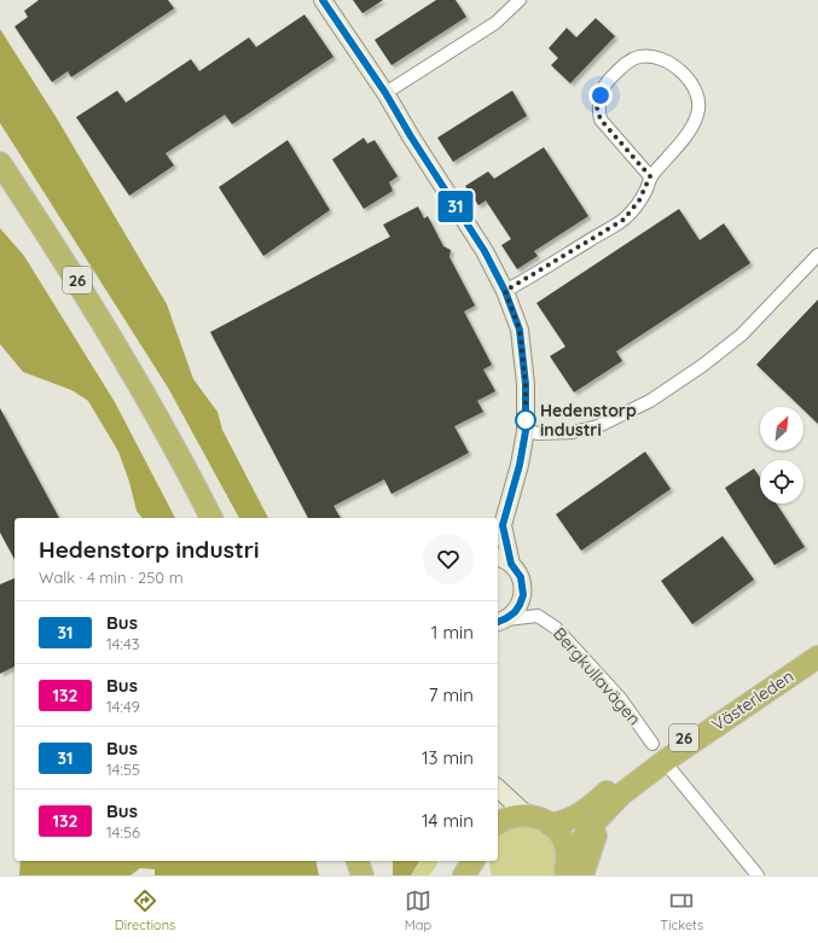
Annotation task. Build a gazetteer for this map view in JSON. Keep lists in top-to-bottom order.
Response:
{
  "streets": {
    "highway": ["26", "Västerleden"],
    "street": ["Bergkullavägen"]
  },
  "crossings": [
    ["26", "Västerleden"]
  ],
  "places": ["Hedenstorp industri"],
  "lines": ["bus line 31"],
  "north": "top right",
  "page": {
    "on_map": "31",
    "heading": ["Hedenstorp industri", "Walk · 4 min · 250 m"],
    "list": [
      {
        "mark": "31",
        "name": "Bus",
        "note": "14:43",
        "value": "1 min"
      },
      {
        "mark": "132",
        "name": "Bus",
        "note": "14:49",
        "value": "7 min"
      },
      {
        "mark": "31",
        "name": "Bus",
        "note": "14:55",
        "value": "13 min"
      },
      {
        "mark": "132",
        "name": "Bus",
        "note": "14:56",
        "value": "14 min"
      }
    ],
    "tabs": ["Directions", "Map", "Tickets"]
  }
}
